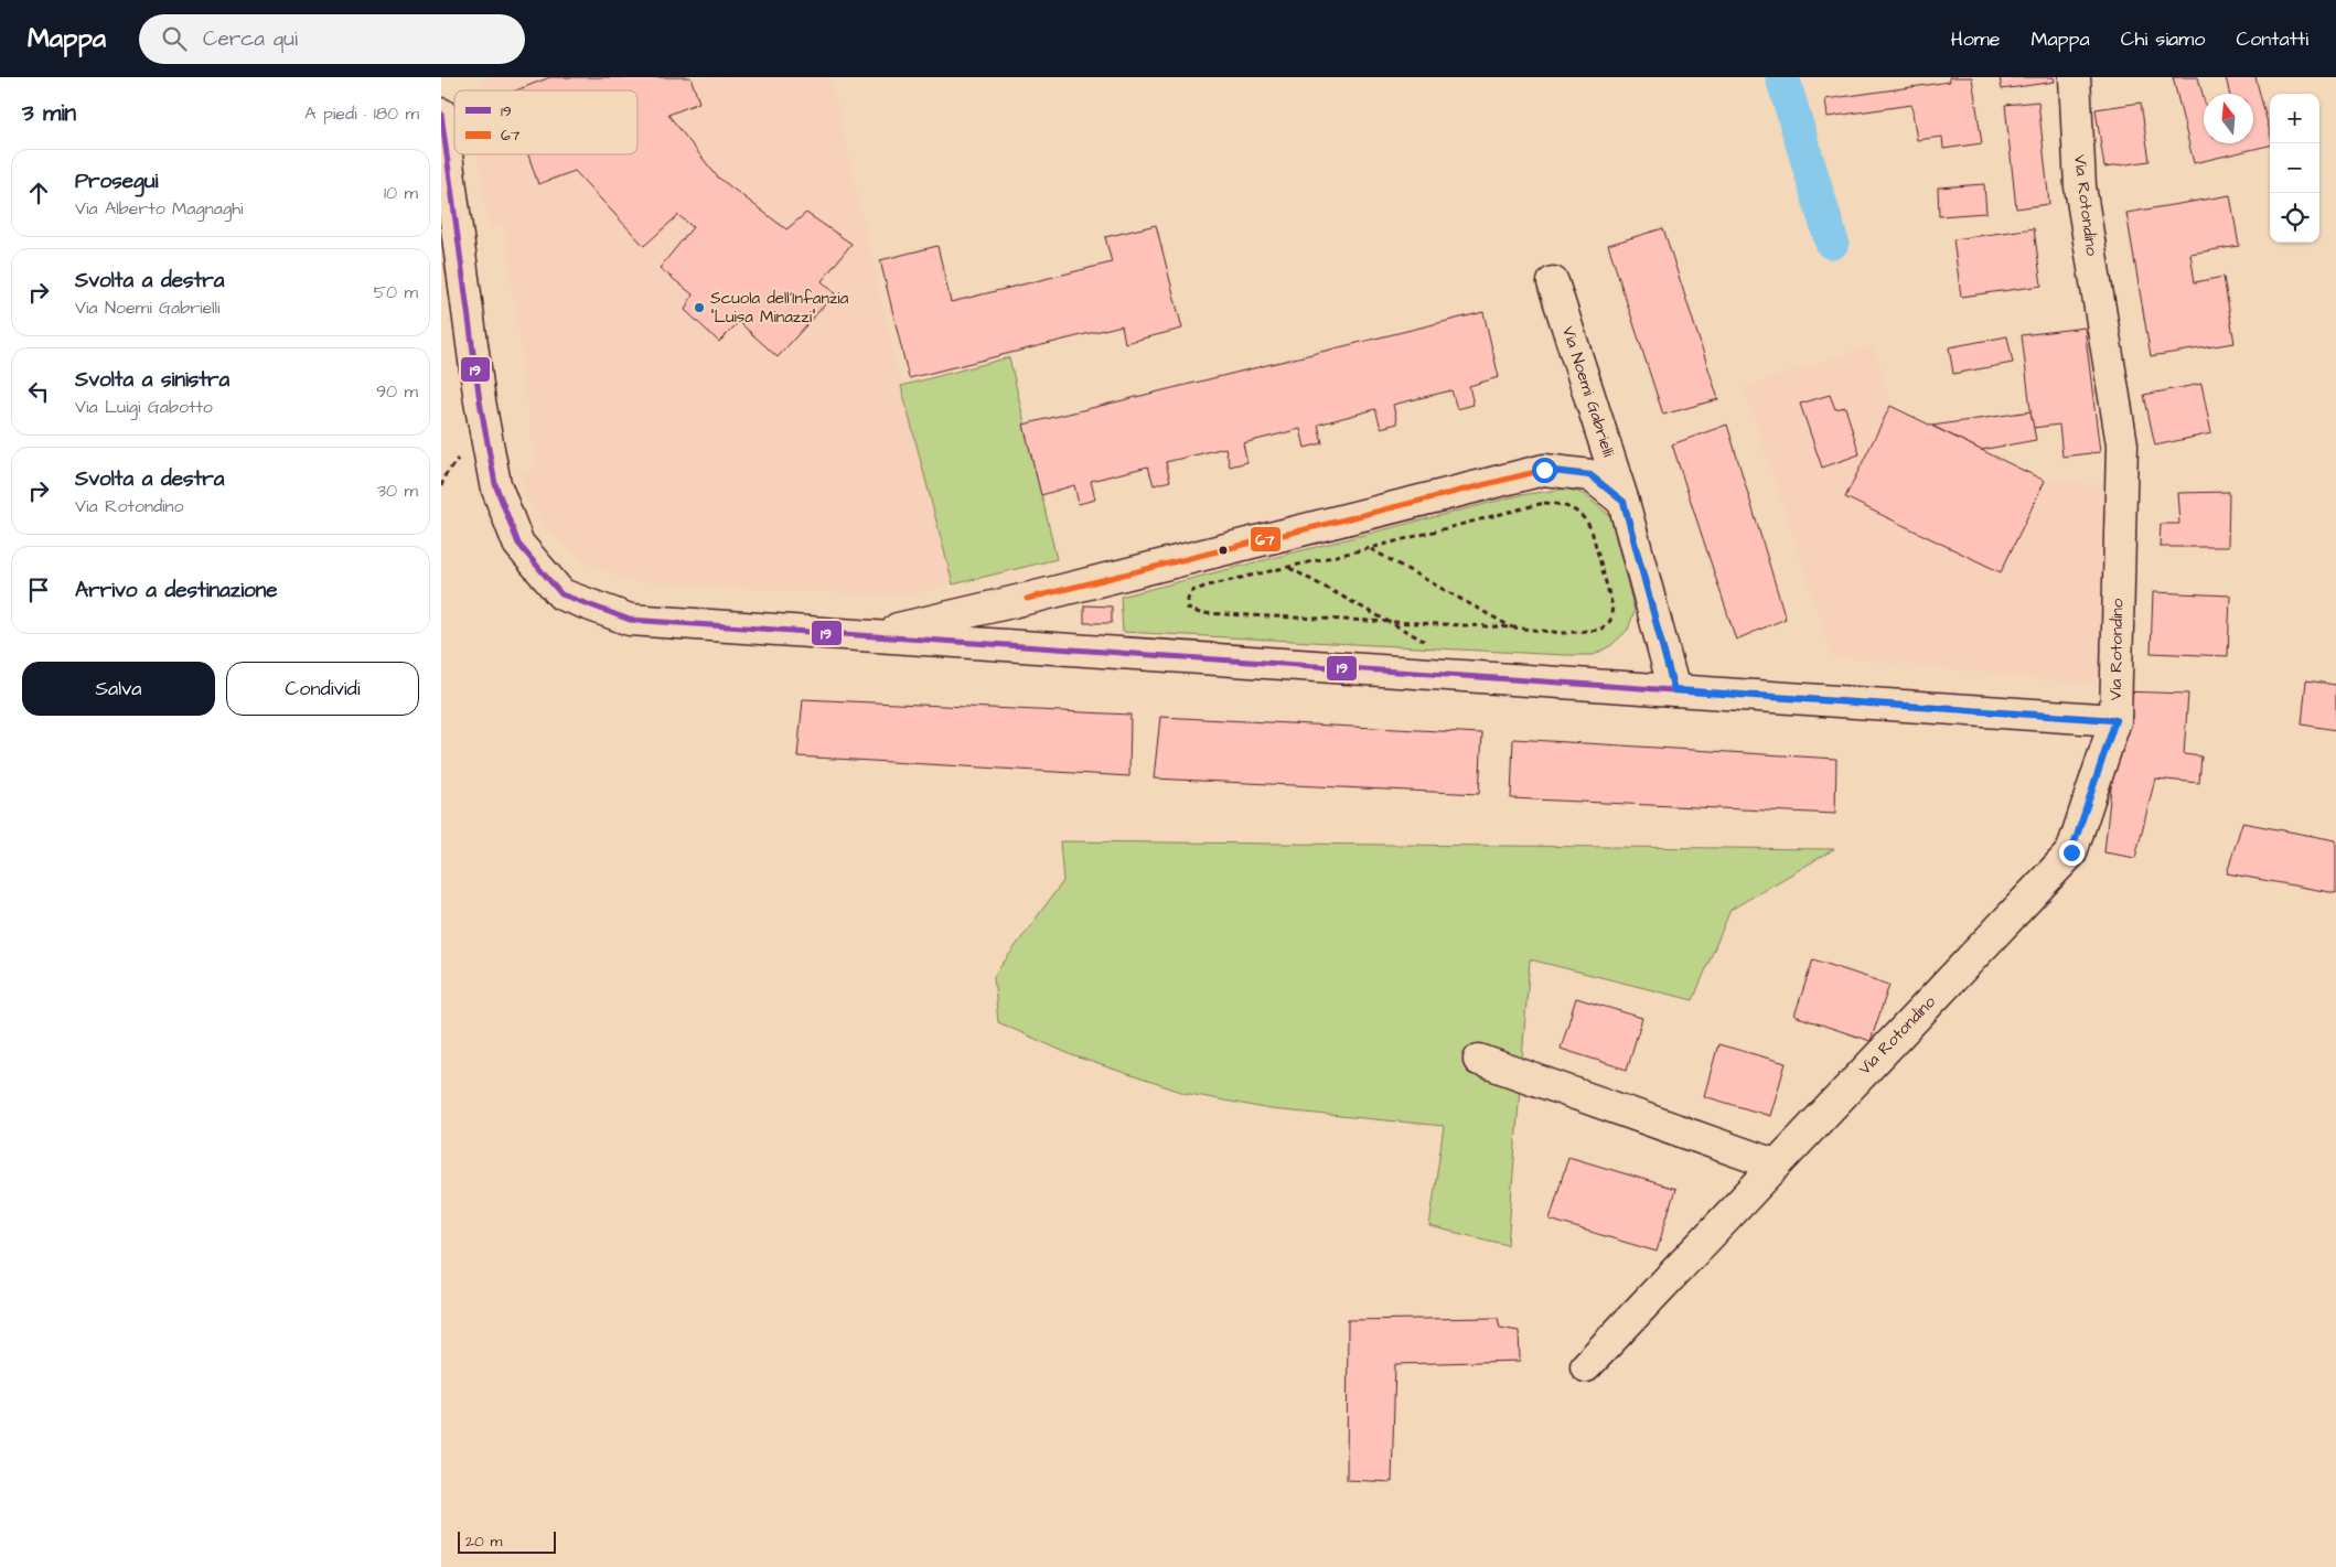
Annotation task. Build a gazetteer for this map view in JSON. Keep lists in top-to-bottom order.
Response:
{
  "streets": {
    "street": ["Via Rotondino", "Via Noemi Gabrielli"]
  },
  "places": ["Scuola dell'Infanzia \"Luisa Minazzi\""],
  "lines": ["transit line 19", "transit line 67"],
  "legend": ["19", "67"],
  "scale_bar": "20 m",
  "north": "top",
  "page": {
    "header": "Mappa",
    "search": "Cerca qui",
    "nav": [
      "Home",
      "Mappa",
      "Chi siamo",
      "Contatti"
    ],
    "heading": ["3 min", "A piedi · 180 m"],
    "map_buttons": ["+", "−"],
    "list": [
      ["Prosegui", "Via Alberto Magnaghi", "10 m"],
      ["Svolta a destra", "Via Noemi Gabrielli", "50 m"],
      ["Svolta a sinistra", "Via Luigi Gabotto", "90 m"],
      ["Svolta a destra", "Via Rotondino", "30 m"],
      "Arrivo a destinazione"
    ],
    "buttons": ["Salva", "Condividi"],
    "scale": "20 m"
  }
}
